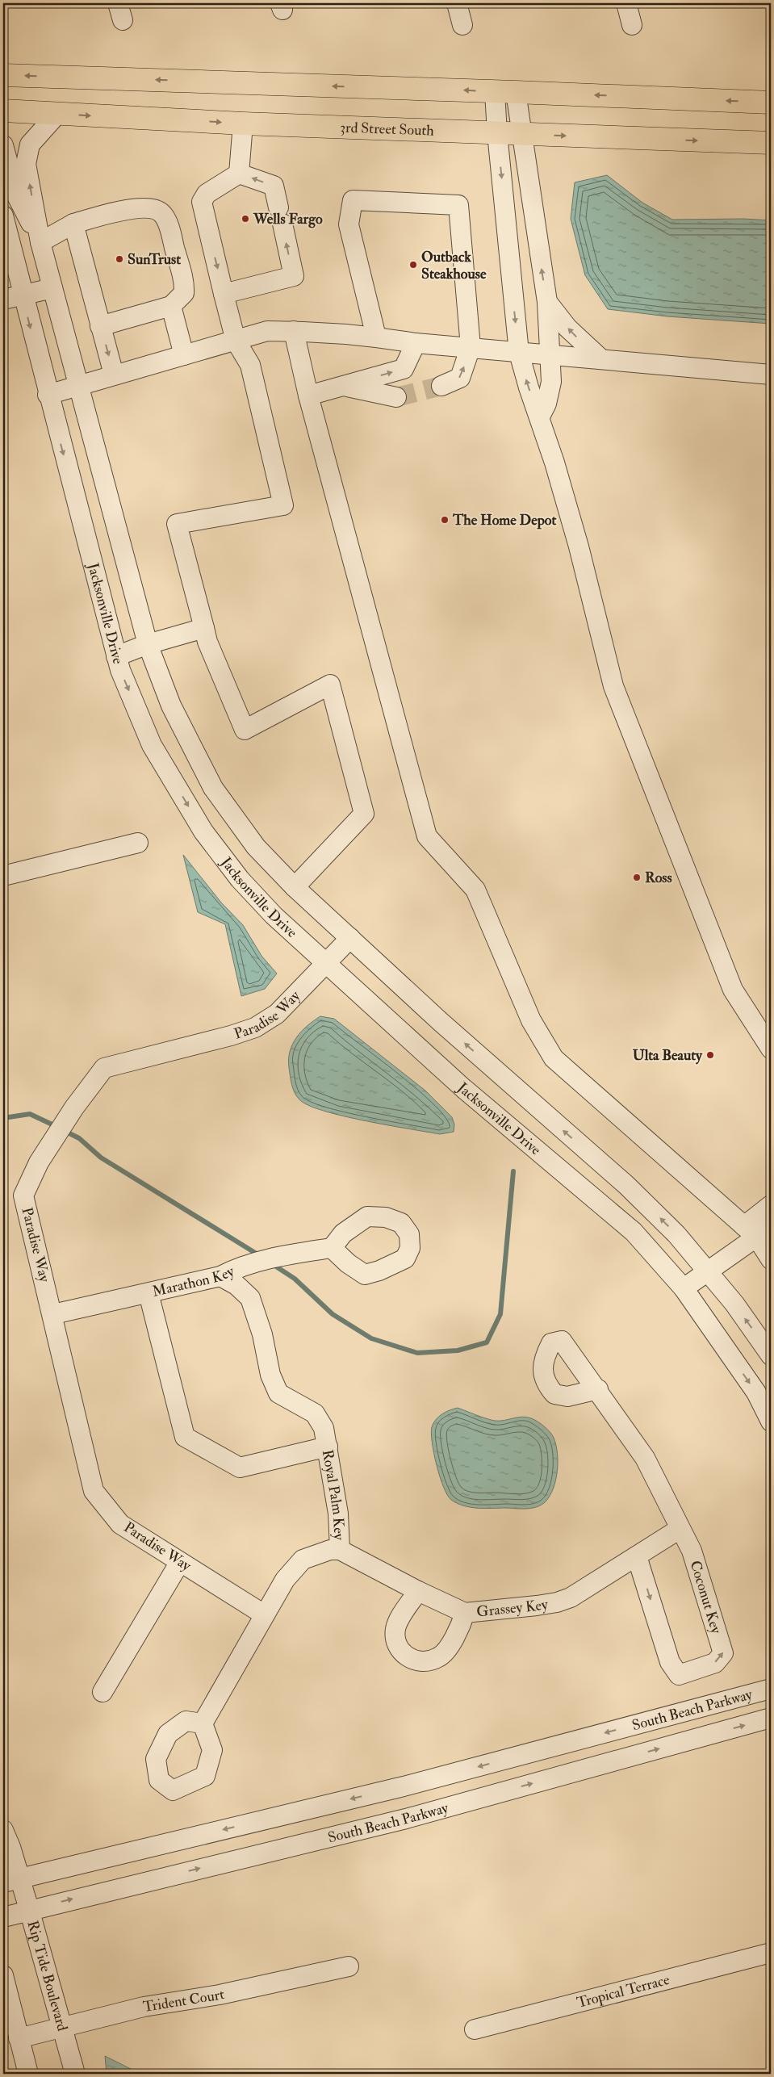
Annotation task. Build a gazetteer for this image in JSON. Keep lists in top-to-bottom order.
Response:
{
  "streets": {
    "main road": ["3rd Street South"],
    "street": [
      "Jacksonville Drive",
      "Paradise Way",
      "Marathon Key",
      "Royal Palm Key",
      "Coconut Key",
      "Grassey Key",
      "South Beach Parkway",
      "Rip Tide Boulevard",
      "Tropical Terrace",
      "Trident Court"
    ]
  },
  "crossings": [
    ["Jacksonville Drive", "Paradise Way"],
    ["Paradise Way", "Marathon Key"],
    ["Paradise Way", "Royal Palm Key"],
    ["Marathon Key", "Royal Palm Key"],
    ["Royal Palm Key", "Grassey Key"],
    ["Coconut Key", "Grassey Key"],
    ["South Beach Parkway", "Rip Tide Boulevard"],
    ["Rip Tide Boulevard", "Trident Court"]
  ],
  "places": [
    "Wells Fargo",
    "SunTrust",
    "Outback Steakhouse",
    "The Home Depot",
    "Ross",
    "Ulta Beauty"
  ]
}
